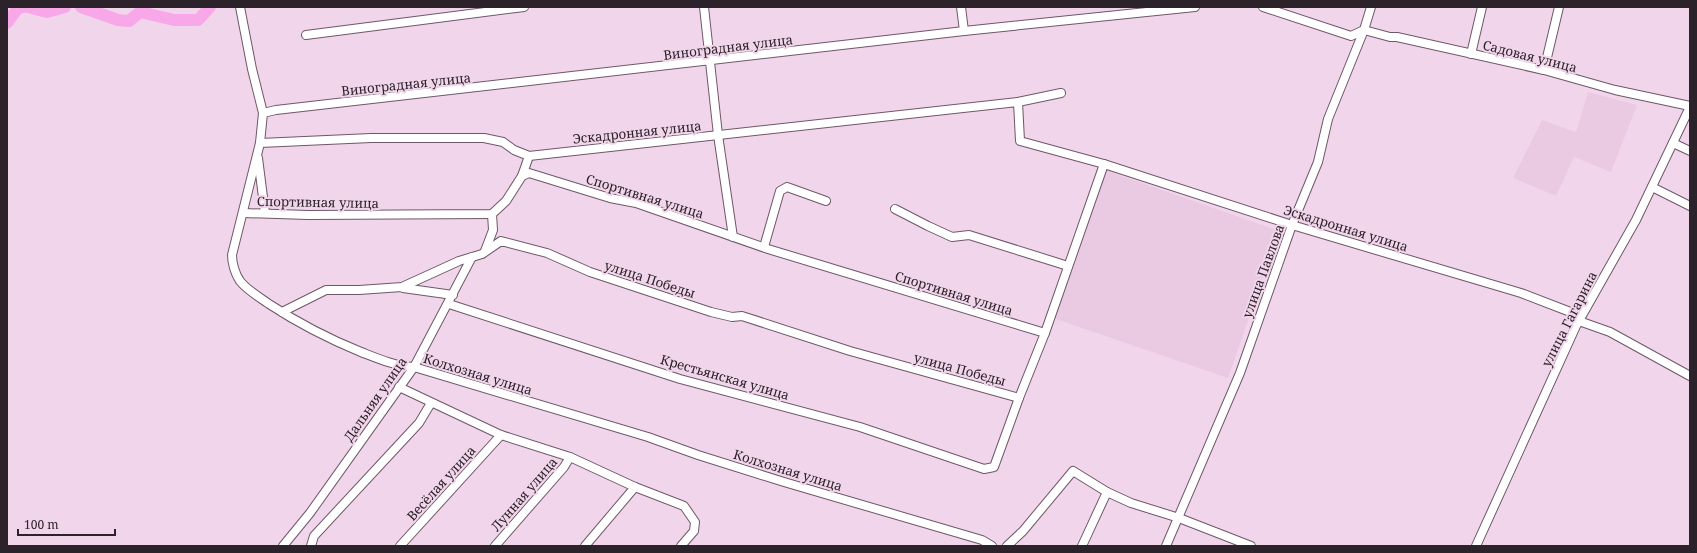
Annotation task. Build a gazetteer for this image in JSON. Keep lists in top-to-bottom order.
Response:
{
  "streets": {
    "street": [
      "Виноградная улица",
      "Садовая улица",
      "Эскадронная улица",
      "Спортивная улица",
      "улица Павлова",
      "улица Победы",
      "улица Гагарина",
      "Колхозная улица",
      "Крестьянская улица",
      "Дальняя улица",
      "Весёлая улица",
      "Лунная улица"
    ]
  },
  "crossings": [
    ["Виноградная улица", "Колхозная улица"],
    ["Садовая улица", "улица Павлова"],
    ["Садовая улица", "улица Гагарина"],
    ["Эскадронная улица", "улица Павлова"],
    ["Эскадронная улица", "улица Гагарина"],
    ["Спортивная улица", "Колхозная улица"],
    ["улица Победы", "Колхозная улица"],
    ["улица Победы", "Крестьянская улица"],
    ["улица Победы", "Дальняя улица"],
    ["Колхозная улица", "Дальняя улица"],
    ["Крестьянская улица", "Дальняя улица"]
  ],
  "scale_bar": "100 m"
}
